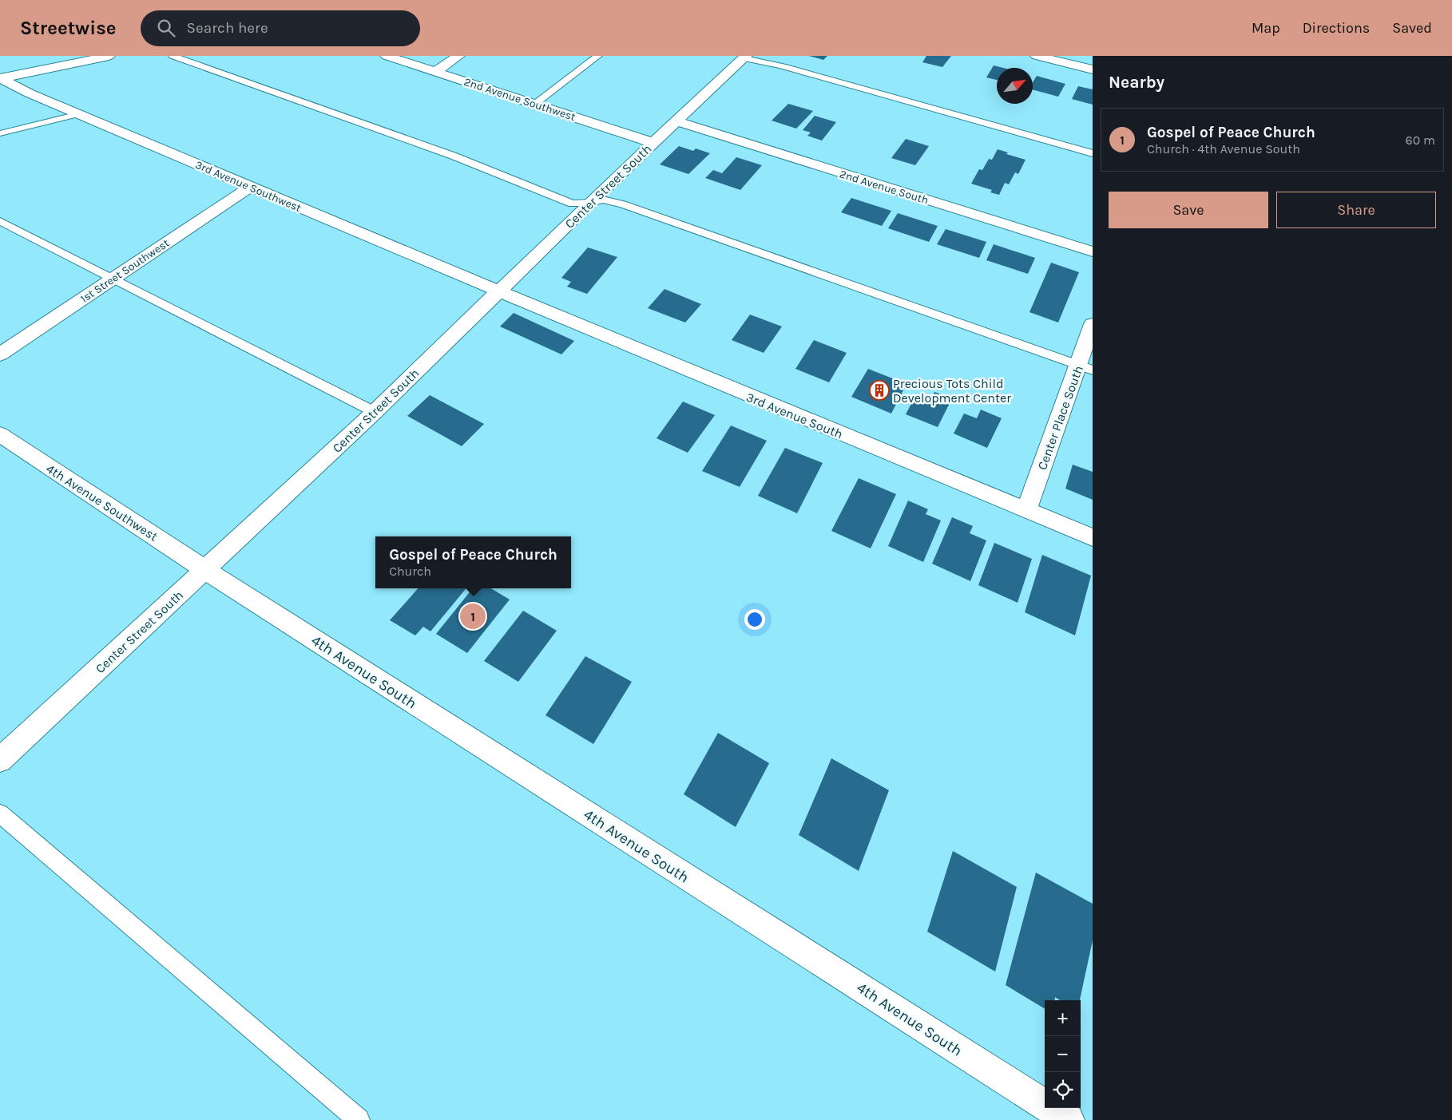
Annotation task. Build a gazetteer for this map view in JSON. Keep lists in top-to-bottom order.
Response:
{
  "streets": {
    "street": [
      "2nd Avenue Southwest",
      "3rd Avenue Southwest",
      "Center Street South",
      "2nd Avenue South",
      "1st Street Southwest",
      "3rd Avenue South",
      "Center Place South",
      "4th Avenue Southwest",
      "4th Avenue South"
    ]
  },
  "crossings": [
    ["2nd Avenue Southwest", "Center Street South"],
    ["3rd Avenue Southwest", "Center Street South"],
    ["3rd Avenue Southwest", "1st Street Southwest"],
    ["3rd Avenue Southwest", "3rd Avenue South"],
    ["Center Street South", "2nd Avenue South"],
    ["Center Street South", "3rd Avenue South"],
    ["Center Street South", "4th Avenue Southwest"],
    ["Center Street South", "4th Avenue South"],
    ["3rd Avenue South", "Center Place South"],
    ["4th Avenue Southwest", "4th Avenue South"]
  ],
  "places": {
    "building": ["Precious Tots Child Development Center"]
  },
  "north": "top right",
  "page": {
    "header": "Streetwise",
    "search": "Search here",
    "nav": ["Map", "Directions", "Saved"],
    "heading": "Nearby",
    "list": [
      {
        "mark": "1",
        "name": "Gospel of Peace Church",
        "note": "Church · 4th Avenue South",
        "value": "60 m"
      }
    ],
    "buttons": ["Save", "Share"],
    "popup": ["Gospel of Peace Church", "Church"],
    "pins": "1",
    "map_buttons": ["+", "−"]
  }
}
